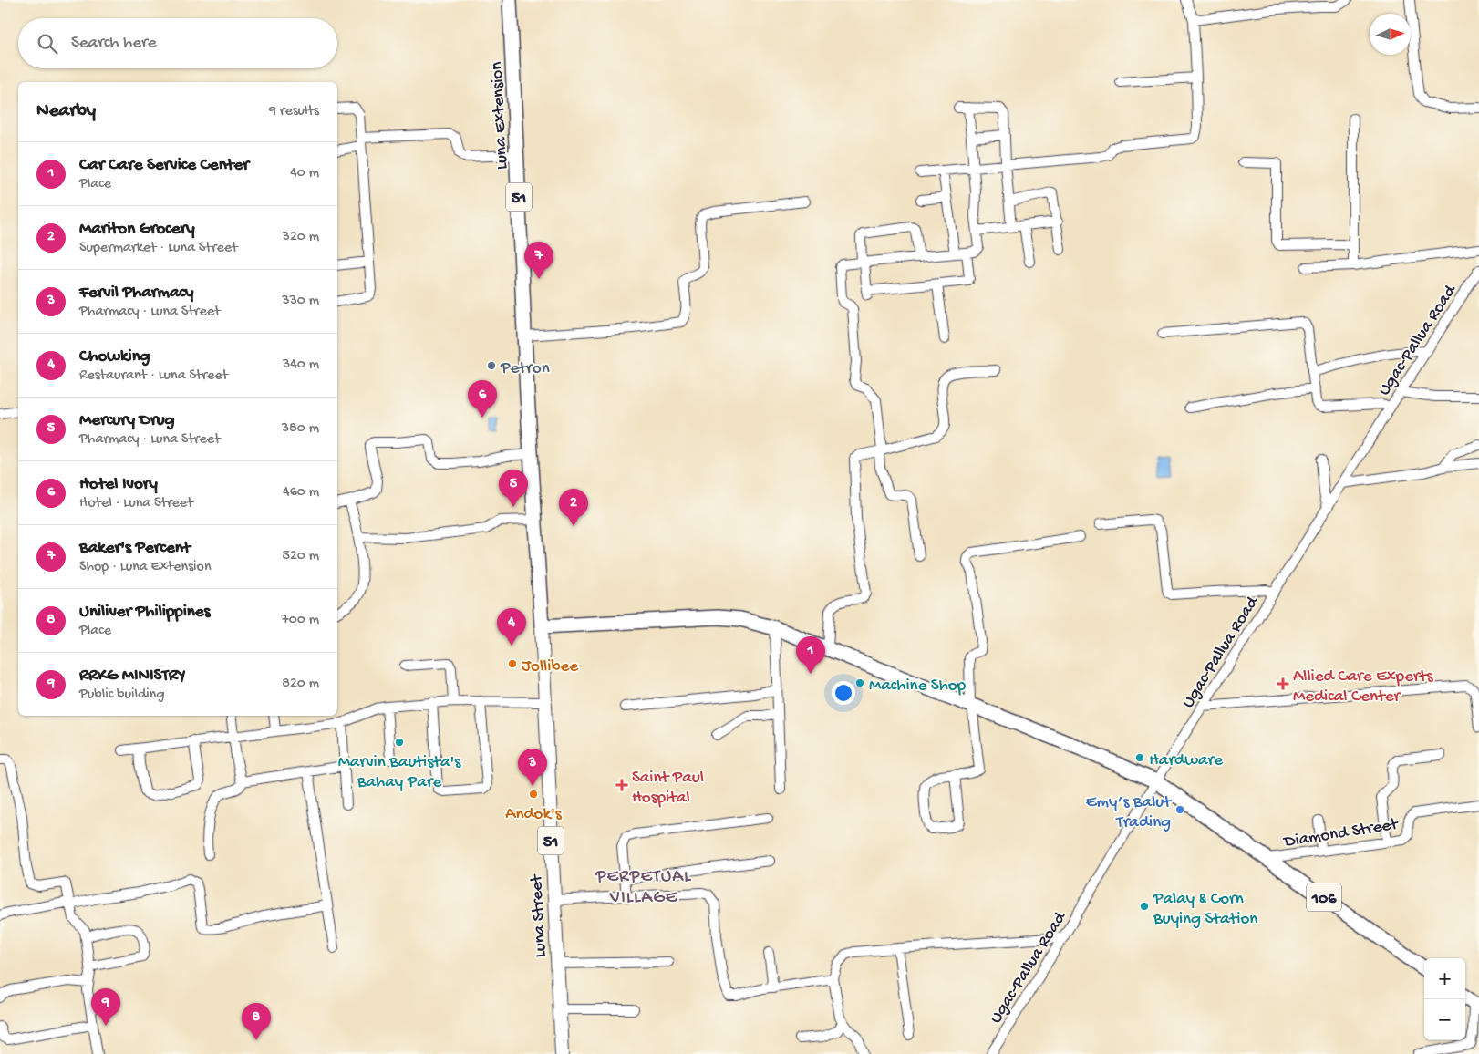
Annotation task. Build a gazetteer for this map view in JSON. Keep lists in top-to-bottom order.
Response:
{
  "streets": {
    "highway": [
      "Luna Extension",
      "51",
      "106",
      "Luna Street"
    ],
    "street": ["Ugac-Pallua Road", "Diamond Street"]
  },
  "crossings": [
    ["Luna Extension", "Luna Street"],
    ["Ugac-Pallua Road", "106"],
    ["Diamond Street", "106"],
    ["106", "Luna Street"]
  ],
  "districts": ["PERPETUAL VILLAGE"],
  "places": {
    "other": [
      "Petron",
      "Jollibee",
      "Machine Shop",
      "Marvin Bautista's Bahay Pare",
      "Hardware",
      "Andok's",
      "Emy’s Balut Trading",
      "Palay & Corn Buying Station"
    ],
    "health": ["Allied Care Experts Medical Center", "Saint Paul Hospital"]
  },
  "north": "right",
  "page": {
    "search": "Search here",
    "heading": ["Nearby", "9 results"],
    "list": [
      {
        "mark": "1",
        "name": "Car Care Service Center",
        "note": "Place",
        "value": "40 m"
      },
      {
        "mark": "2",
        "name": "Mariton Grocery",
        "note": "Supermarket · Luna Street",
        "value": "320 m"
      },
      {
        "mark": "3",
        "name": "Fervil Pharmacy",
        "note": "Pharmacy · Luna Street",
        "value": "330 m"
      },
      {
        "mark": "4",
        "name": "Chowking",
        "note": "Restaurant · Luna Street",
        "value": "340 m"
      },
      {
        "mark": "5",
        "name": "Mercury Drug",
        "note": "Pharmacy · Luna Street",
        "value": "380 m"
      },
      {
        "mark": "6",
        "name": "Hotel Ivory",
        "note": "Hotel · Luna Street",
        "value": "460 m"
      },
      {
        "mark": "7",
        "name": "Baker's Percent",
        "note": "Shop · Luna Extension",
        "value": "520 m"
      },
      {
        "mark": "8",
        "name": "Uniliver Philippines",
        "note": "Place",
        "value": "700 m"
      },
      {
        "mark": "9",
        "name": "RRKG MINISTRY",
        "note": "Public building",
        "value": "820 m"
      }
    ],
    "pins": [
      "7",
      "6",
      "5",
      "2",
      "4",
      "1",
      "3",
      "9",
      "8"
    ],
    "map_buttons": ["+", "−"]
  }
}
